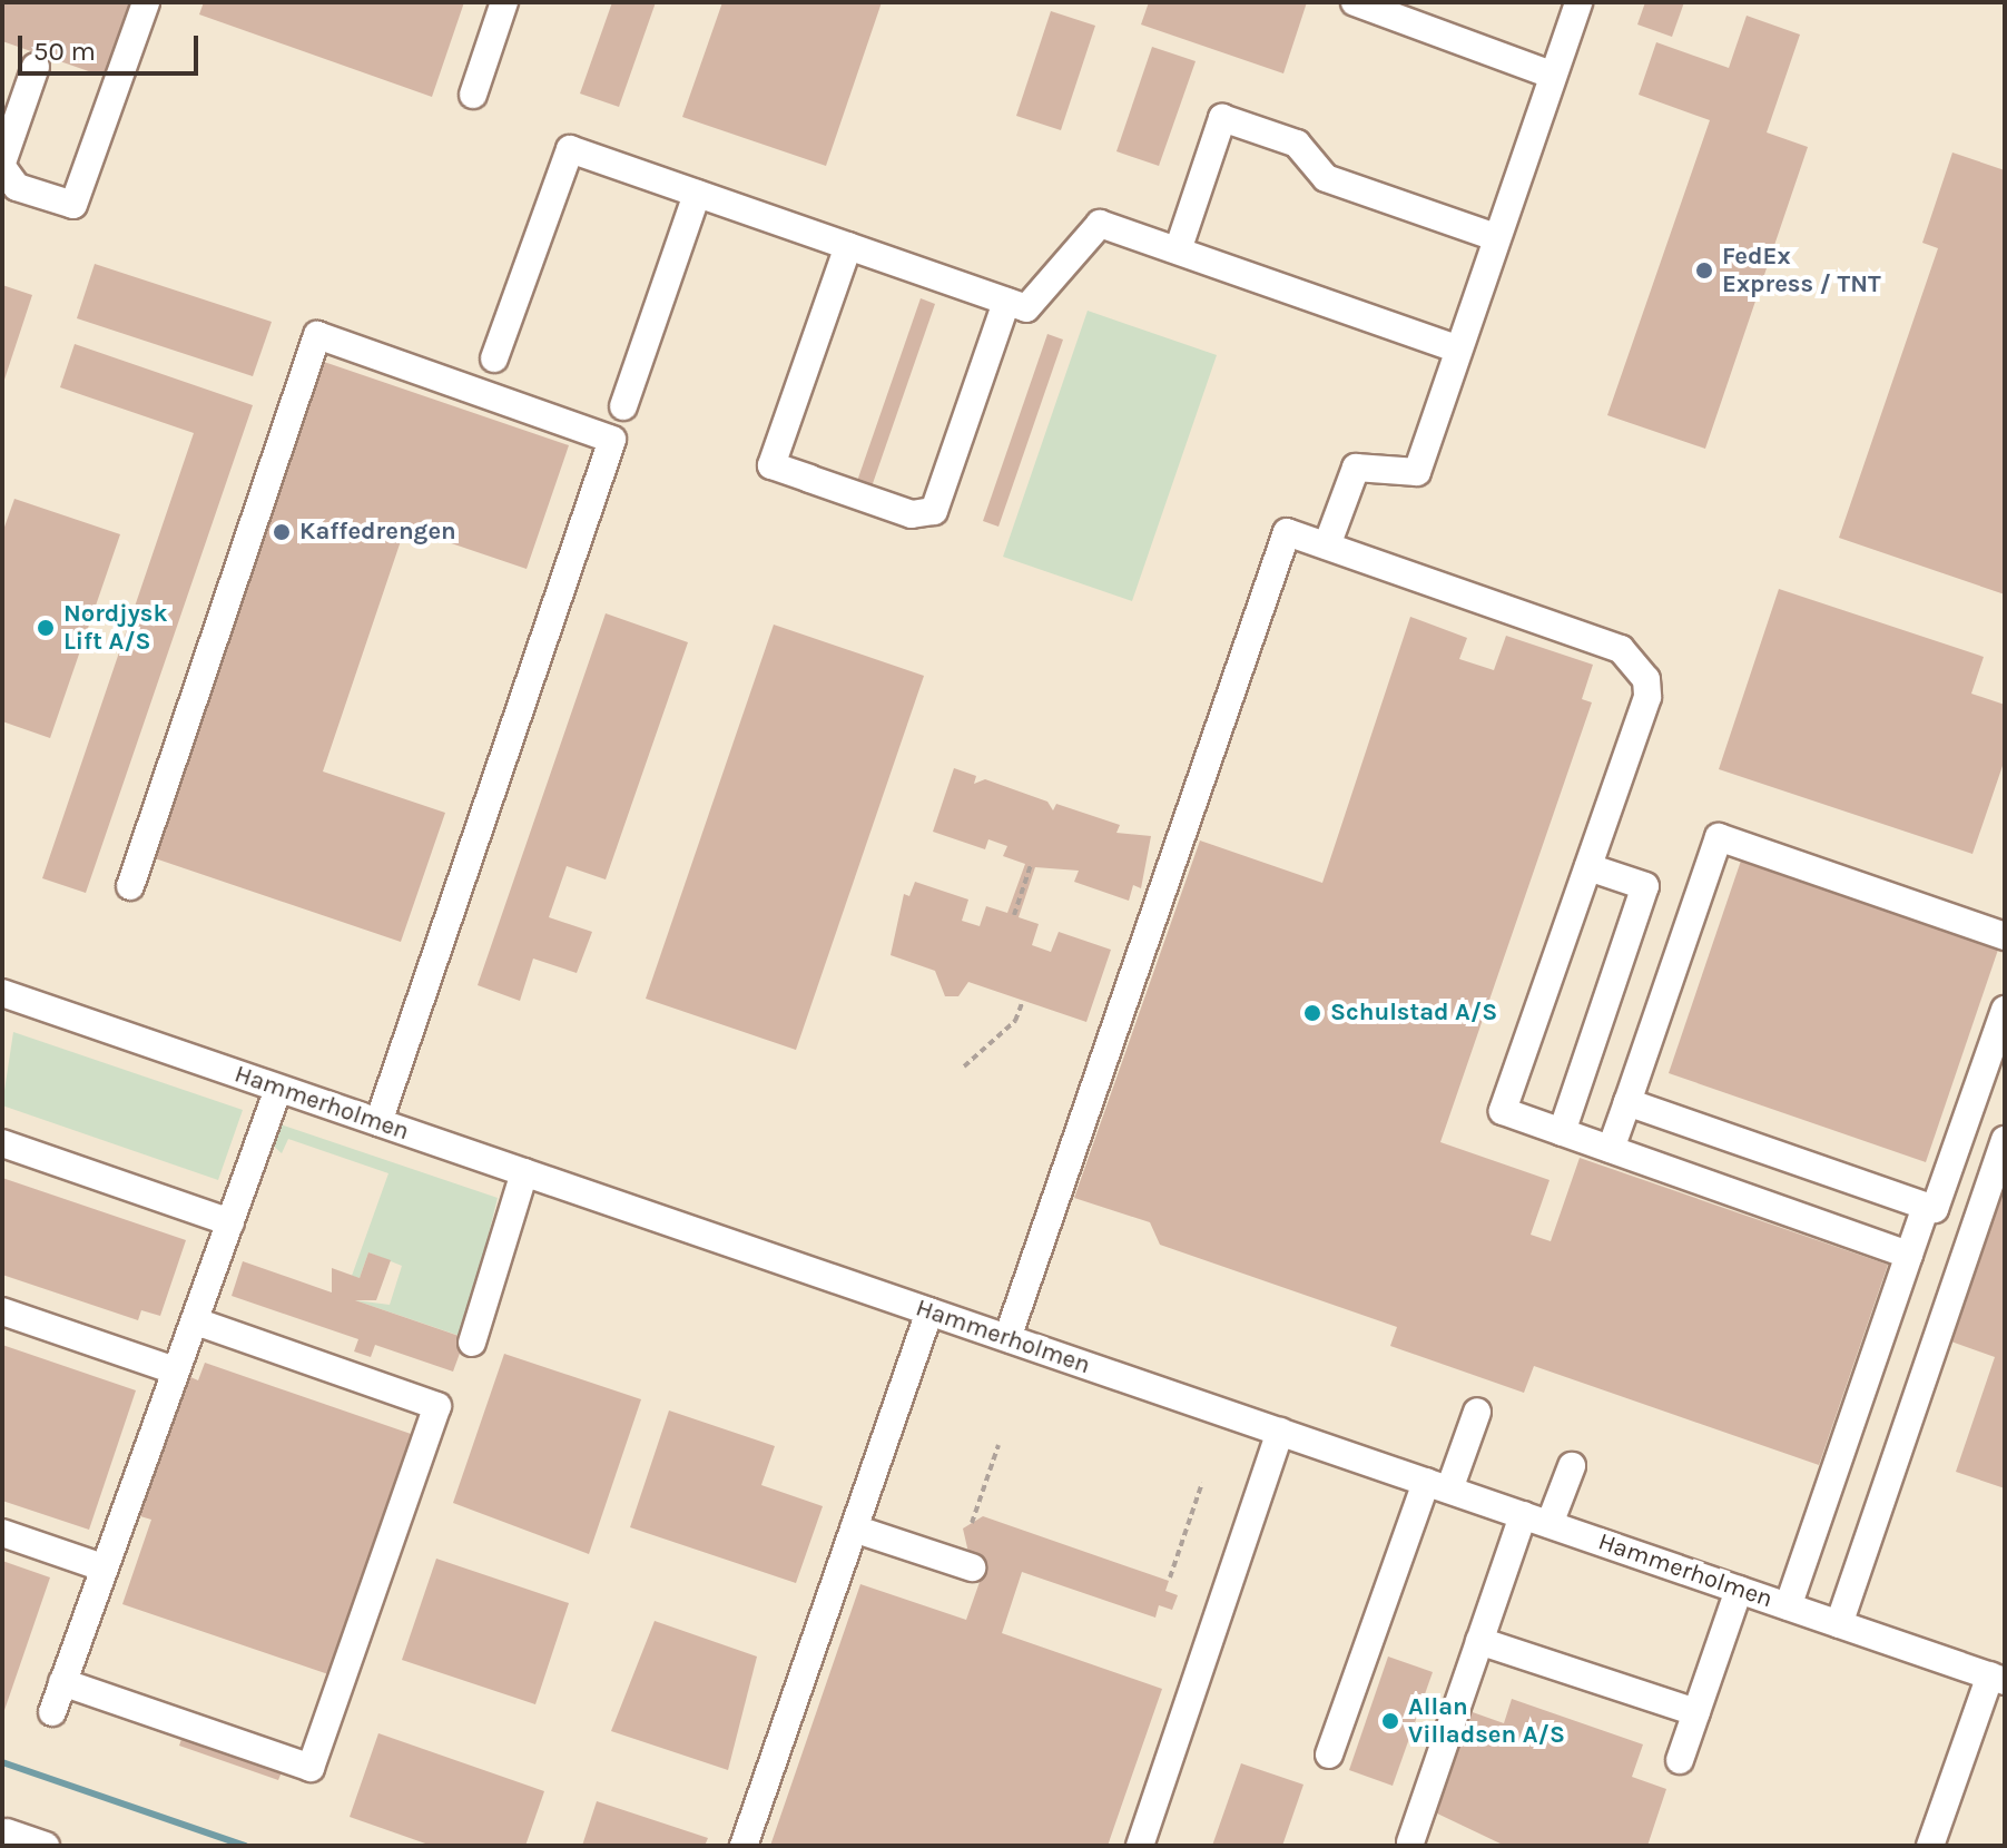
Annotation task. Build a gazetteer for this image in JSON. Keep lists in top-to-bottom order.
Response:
{
  "streets": {
    "street": ["Hammerholmen"]
  },
  "places": [
    "FedEx Express / TNT",
    "Kaffedrengen",
    "Nordjysk Lift A/S",
    "Schulstad A/S",
    "Allan Villadsen A/S"
  ],
  "scale_bar": "50 m"
}
